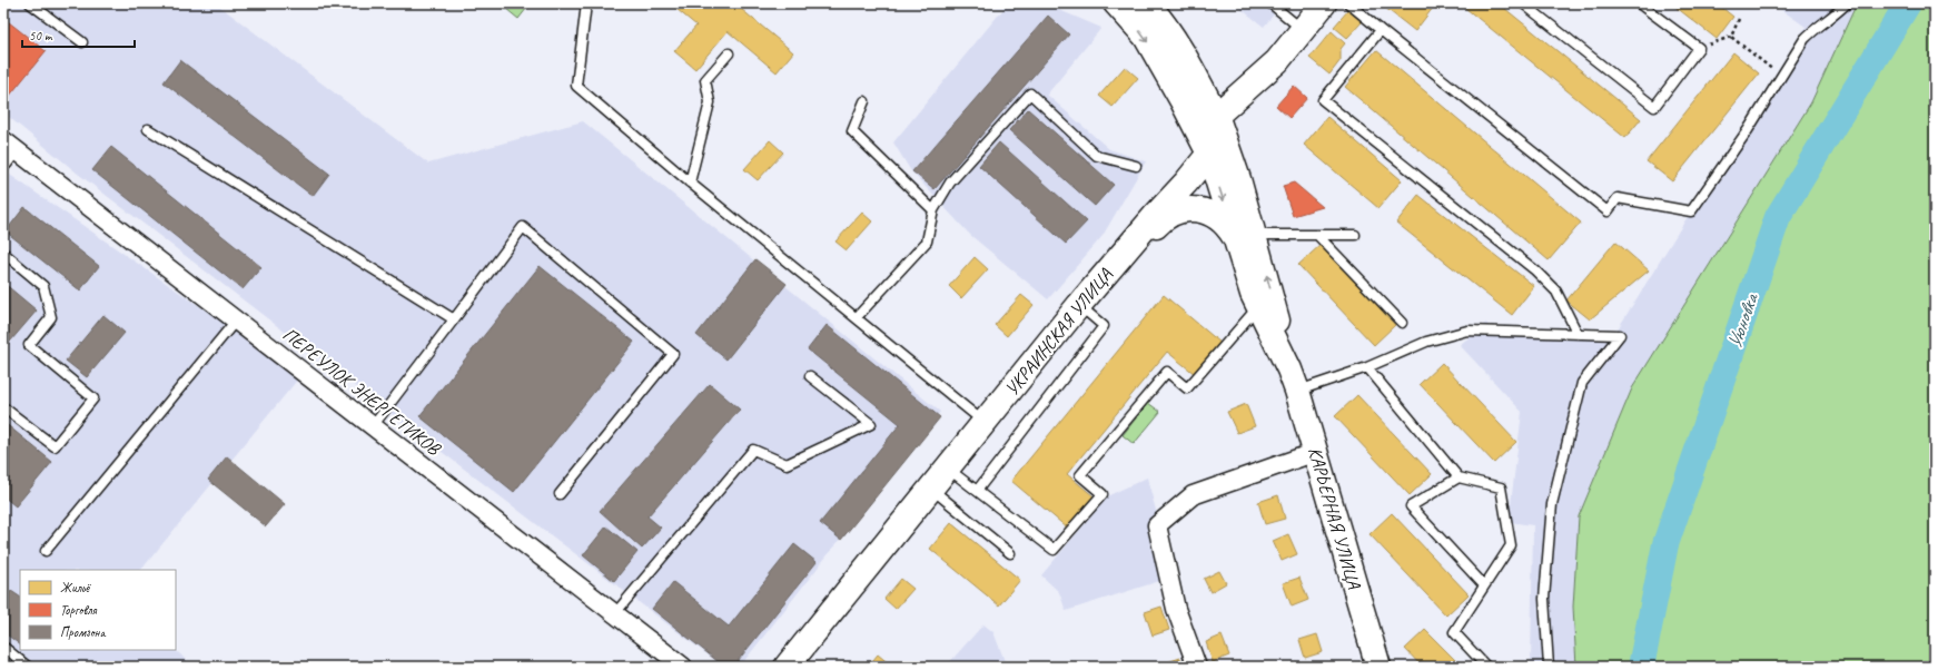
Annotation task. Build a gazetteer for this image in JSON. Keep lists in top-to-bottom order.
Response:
{
  "streets": {
    "street": ["УКРАИНСКАЯ УЛИЦА", "ПЕРЕУЛОК ЭНЕРГЕТИКОВ", "КАРЬЕРНАЯ УЛИЦА"]
  },
  "crossings": [
    ["УКРАИНСКАЯ УЛИЦА", "КАРЬЕРНАЯ УЛИЦА"]
  ],
  "water": ["Уюновка"],
  "legend": ["Жильё", "Торговля", "Промзона"],
  "scale_bar": "50 m"
}
